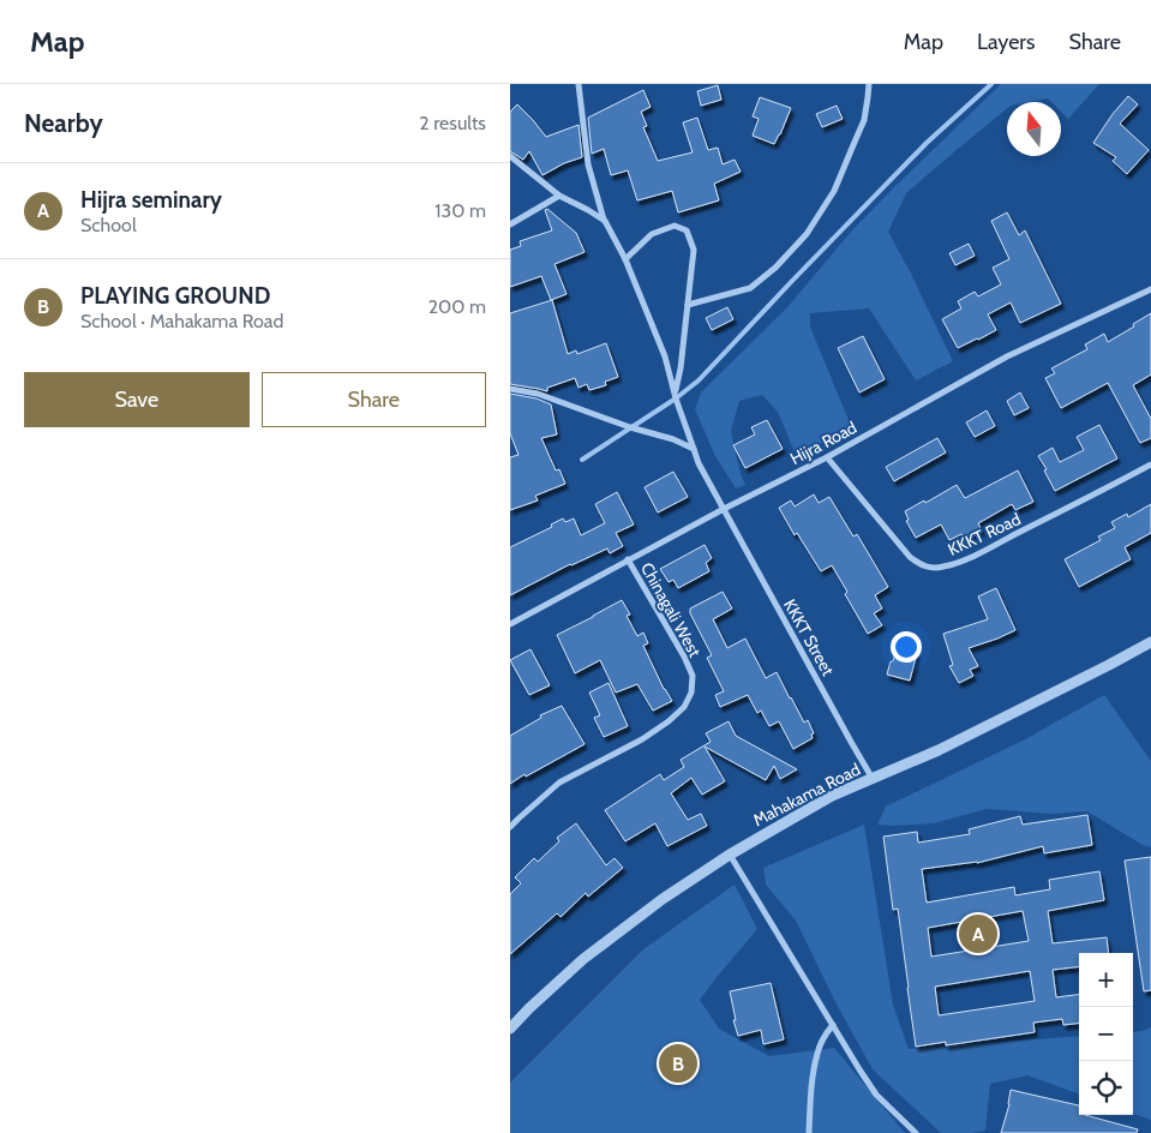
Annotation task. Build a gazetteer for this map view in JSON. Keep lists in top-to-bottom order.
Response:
{
  "streets": {
    "street": [
      "Hijra Road",
      "KKKT Road",
      "Chinagali West",
      "KKKT Street",
      "Mahakama Road"
    ]
  },
  "crossings": [
    ["Hijra Road", "KKKT Road"],
    ["Hijra Road", "Chinagali West"],
    ["Hijra Road", "KKKT Street"],
    ["KKKT Street", "Mahakama Road"]
  ],
  "north": "top",
  "page": {
    "header": "Map",
    "nav": ["Map", "Layers", "Share"],
    "heading": ["Nearby", "2 results"],
    "list": [
      {
        "mark": "A",
        "name": "Hijra seminary",
        "note": "School",
        "value": "130 m"
      },
      {
        "mark": "B",
        "name": "PLAYING GROUND",
        "note": "School · Mahakama Road",
        "value": "200 m"
      }
    ],
    "buttons": ["Save", "Share"],
    "pins": ["A", "B"],
    "map_buttons": ["+", "−"]
  }
}
